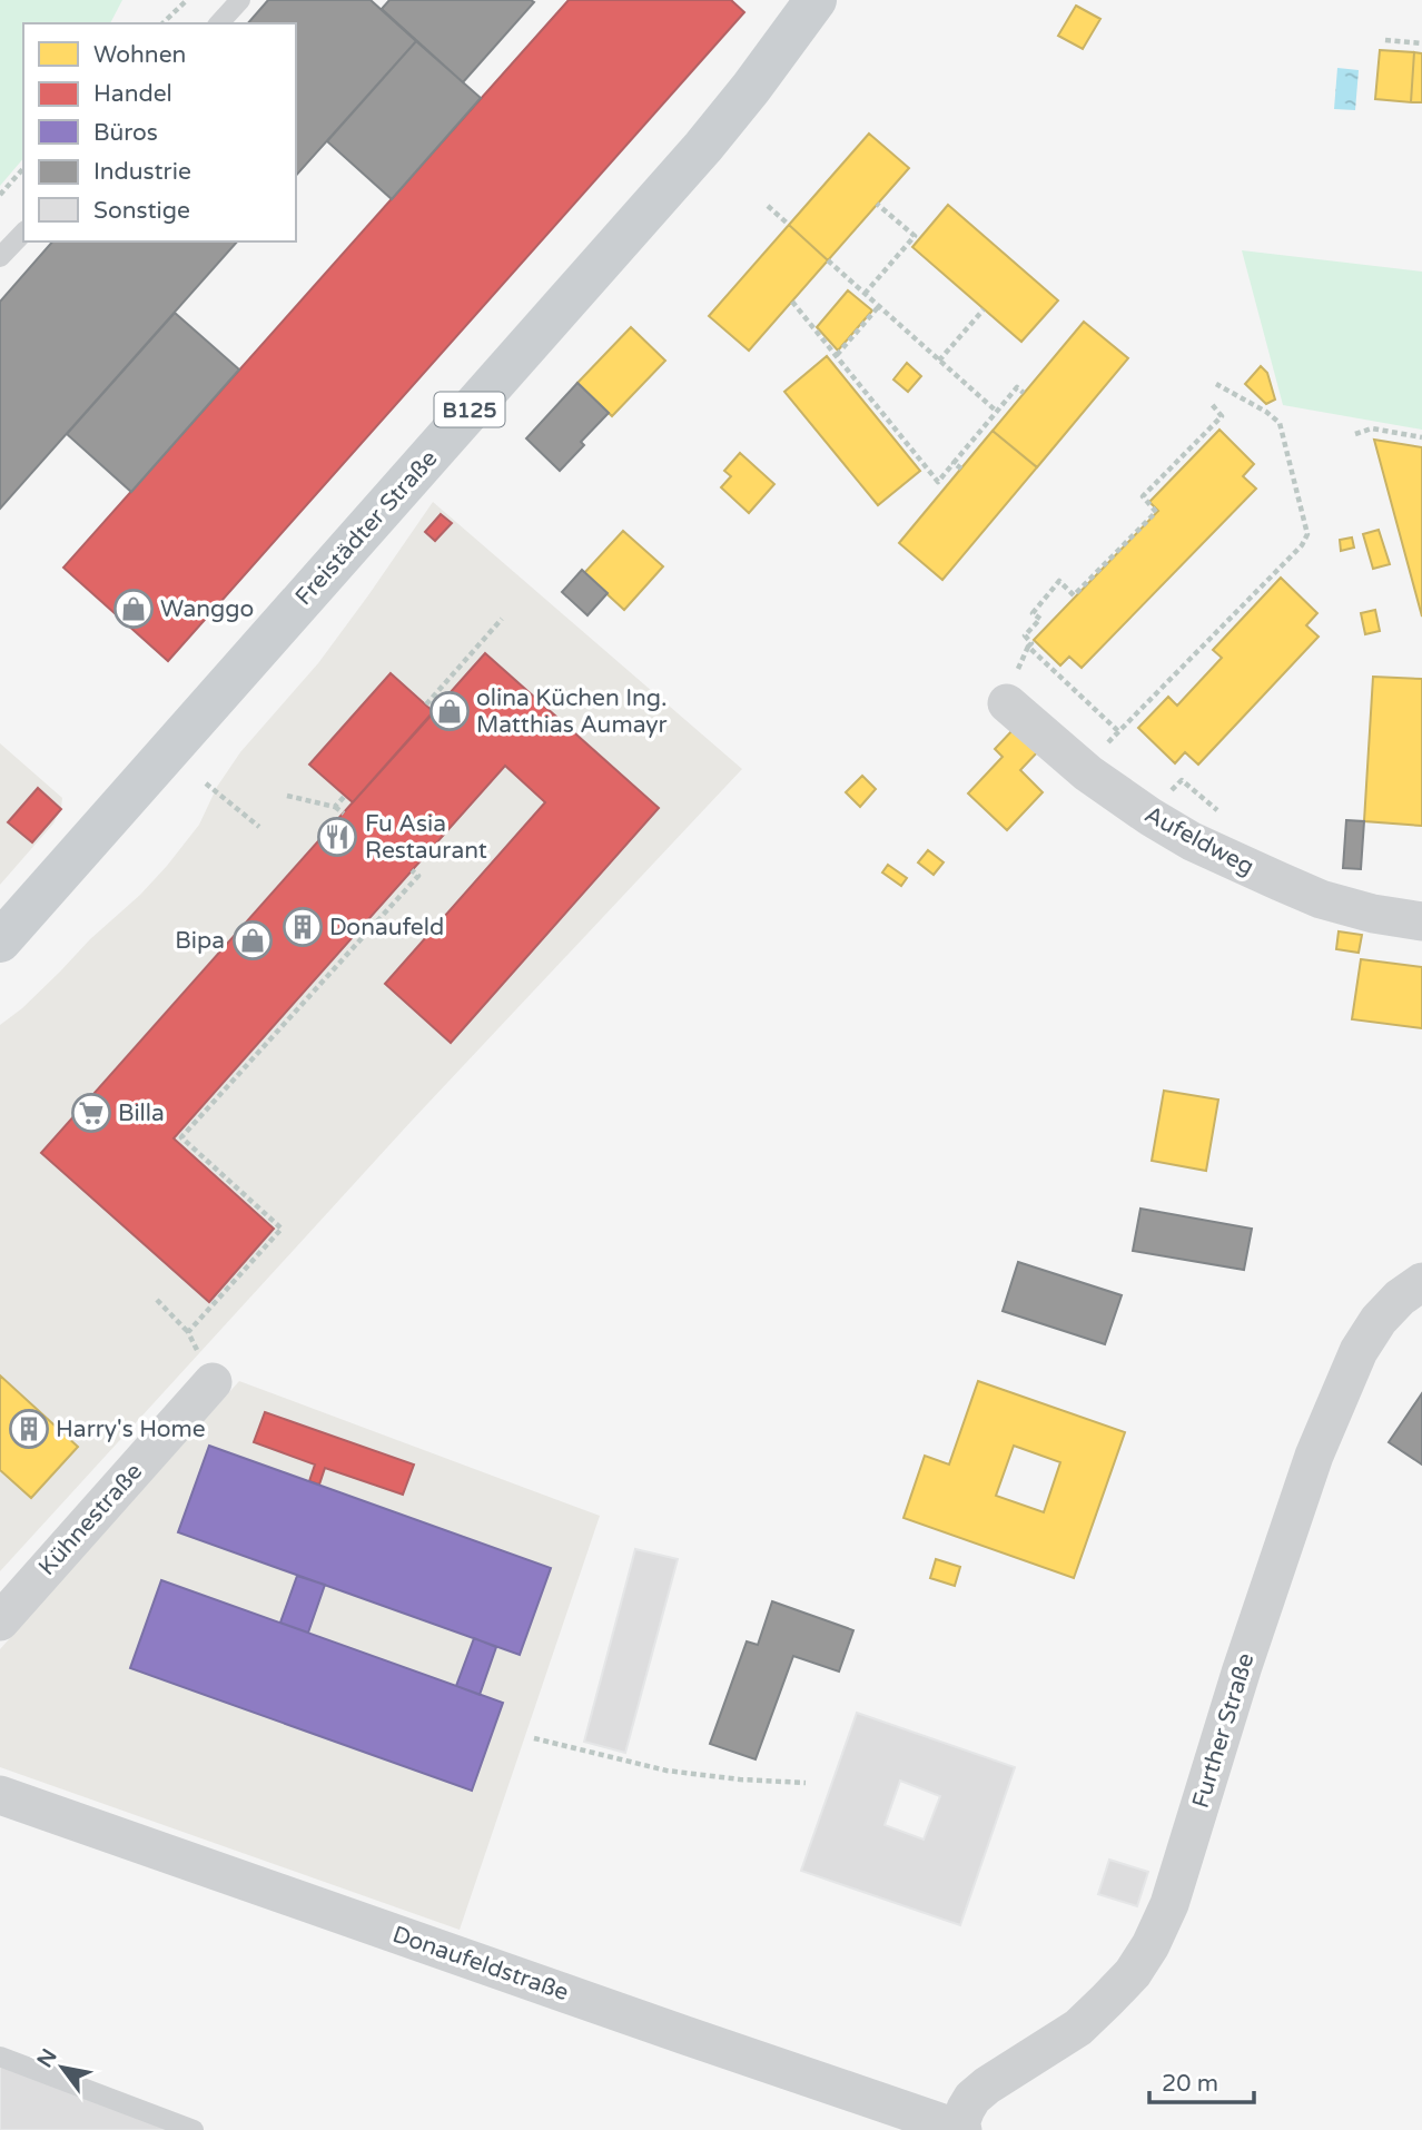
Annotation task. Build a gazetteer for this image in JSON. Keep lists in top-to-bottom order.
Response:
{
  "streets": {
    "main road": ["B125", "Freistädter Straße"],
    "street": [
      "Aufeldweg",
      "Kühnestraße",
      "Further Straße",
      "Donaufeldstraße"
    ]
  },
  "crossings": [
    ["Further Straße", "Donaufeldstraße"]
  ],
  "places": {
    "shop": ["Wanggo", "olina Küchen Ing. Matthias Aumayr", "Bipa"],
    "restaurant": ["Fu Asia Restaurant"],
    "building": ["Donaufeld", "Harry's Home"],
    "supermarket": ["Billa"]
  },
  "legend": [
    "Wohnen",
    "Handel",
    "Büros",
    "Industrie",
    "Sonstige"
  ],
  "scale_bar": "20 m",
  "north": "top left"
}
